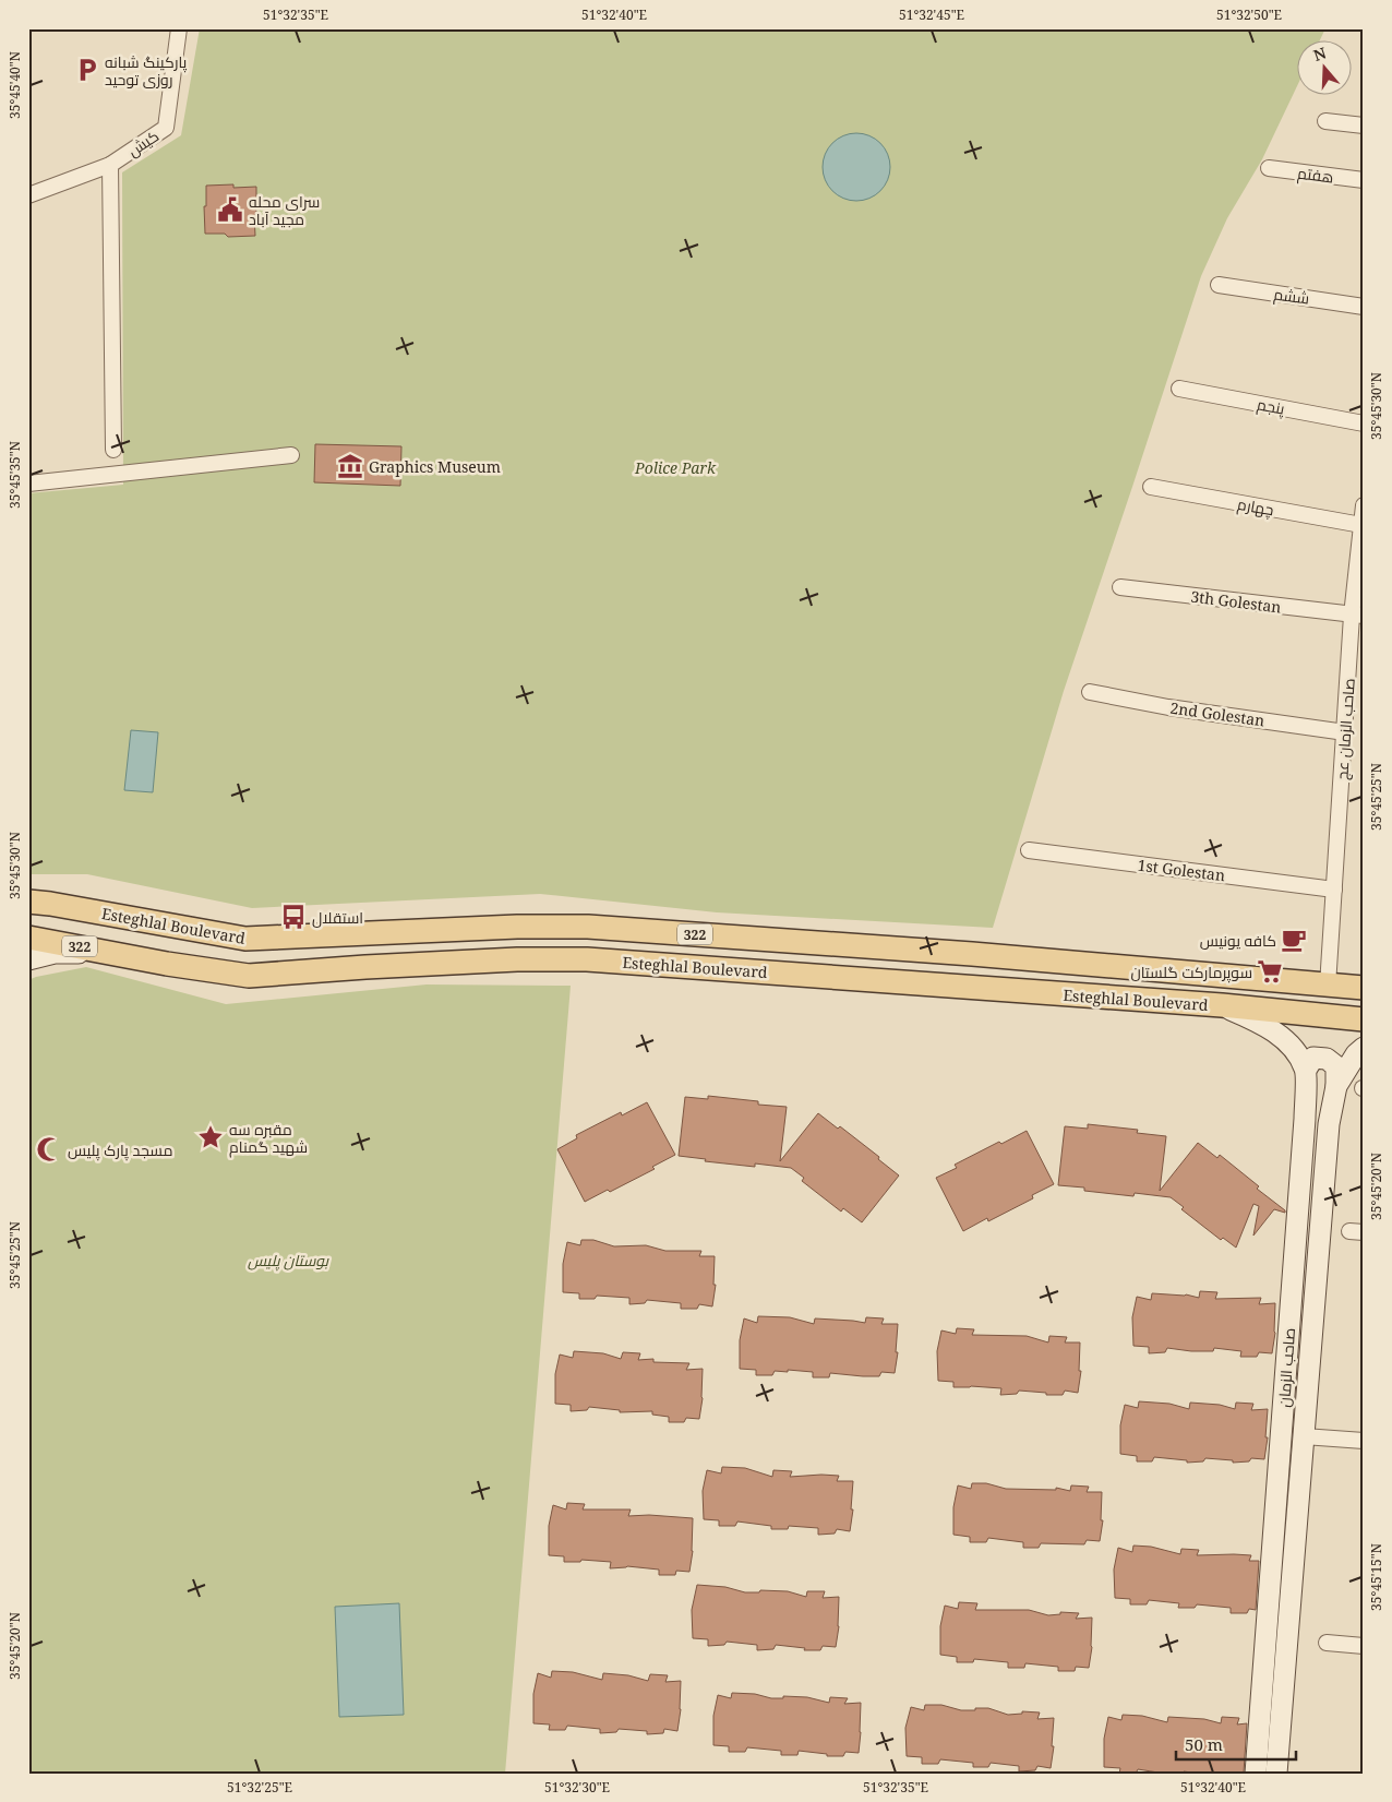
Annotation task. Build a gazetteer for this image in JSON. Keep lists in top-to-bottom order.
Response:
{
  "streets": {
    "main road": ["Esteghlal Boulevard", "322", "صاحب الزمان"],
    "street": [
      "کیش",
      "هفتم",
      "ششم",
      "پنجم",
      "چهارم",
      "3th Golestan",
      "2nd Golestan",
      "صاحب الزمان عج",
      "1st Golestan"
    ]
  },
  "crossings": [
    ["چهارم", "صاحب الزمان عج"],
    ["3th Golestan", "صاحب الزمان عج"],
    ["2nd Golestan", "صاحب الزمان عج"],
    ["صاحب الزمان عج", "1st Golestan"],
    ["صاحب الزمان عج", "Esteghlal Boulevard"]
  ],
  "parks": ["Police Park", "بوستان پلیس"],
  "places": {
    "parking": ["پارکینگ شبانه روزی توحید"],
    "public building": ["سرای محله مجید آباد"],
    "museum": ["Graphics Museum"],
    "bus stop": ["استقلال"],
    "cafe": ["کافه یونیس"],
    "supermarket": ["سوپرمارکت گلستان"],
    "place": ["مقبره سه شهید گمنام"],
    "mosque": ["مسجد پارک پلیس"]
  },
  "scale_bar": "50 m",
  "north": "top",
  "coordinates": [
    "51°32'35\"E",
    "51°32'40\"E",
    "51°32'45\"E",
    "51°32'50\"E",
    "35°45'40\"N",
    "35°45'30\"N",
    "35°45'35\"N",
    "35°45'25\"N",
    "35°45'20\"N",
    "35°45'15\"N",
    "51°32'25\"E",
    "51°32'30\"E"
  ]
}
